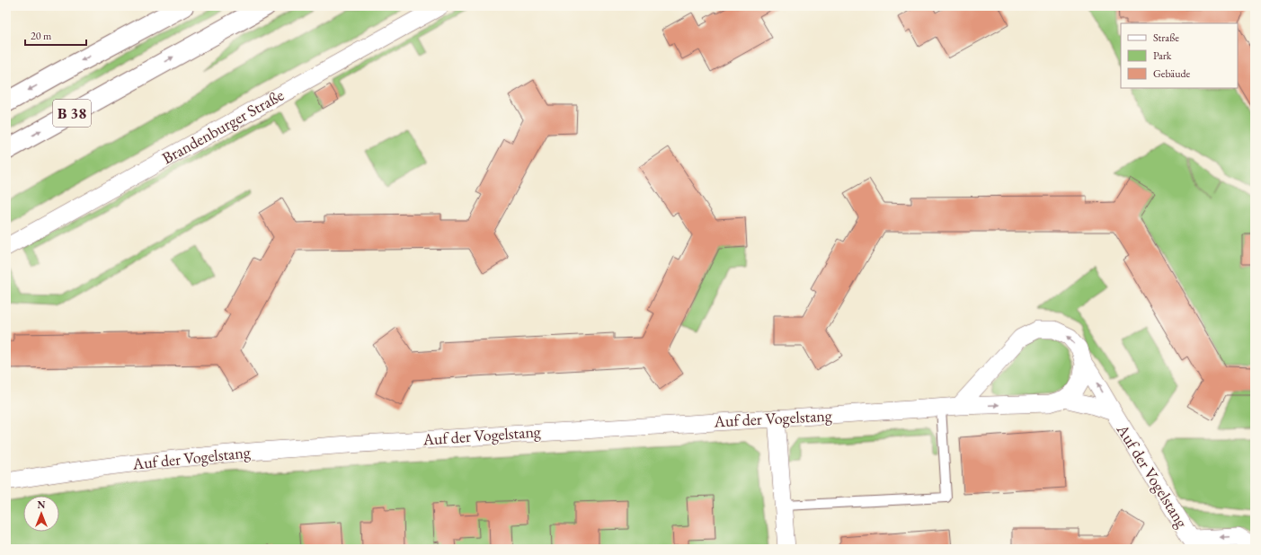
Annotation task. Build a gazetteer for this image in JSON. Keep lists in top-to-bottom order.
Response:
{
  "streets": {
    "highway": ["B 38"],
    "street": ["Brandenburger Straße", "Auf der Vogelstang"]
  },
  "legend": ["Straße", "Park", "Gebäude"],
  "scale_bar": "20 m",
  "north": "top"
}
